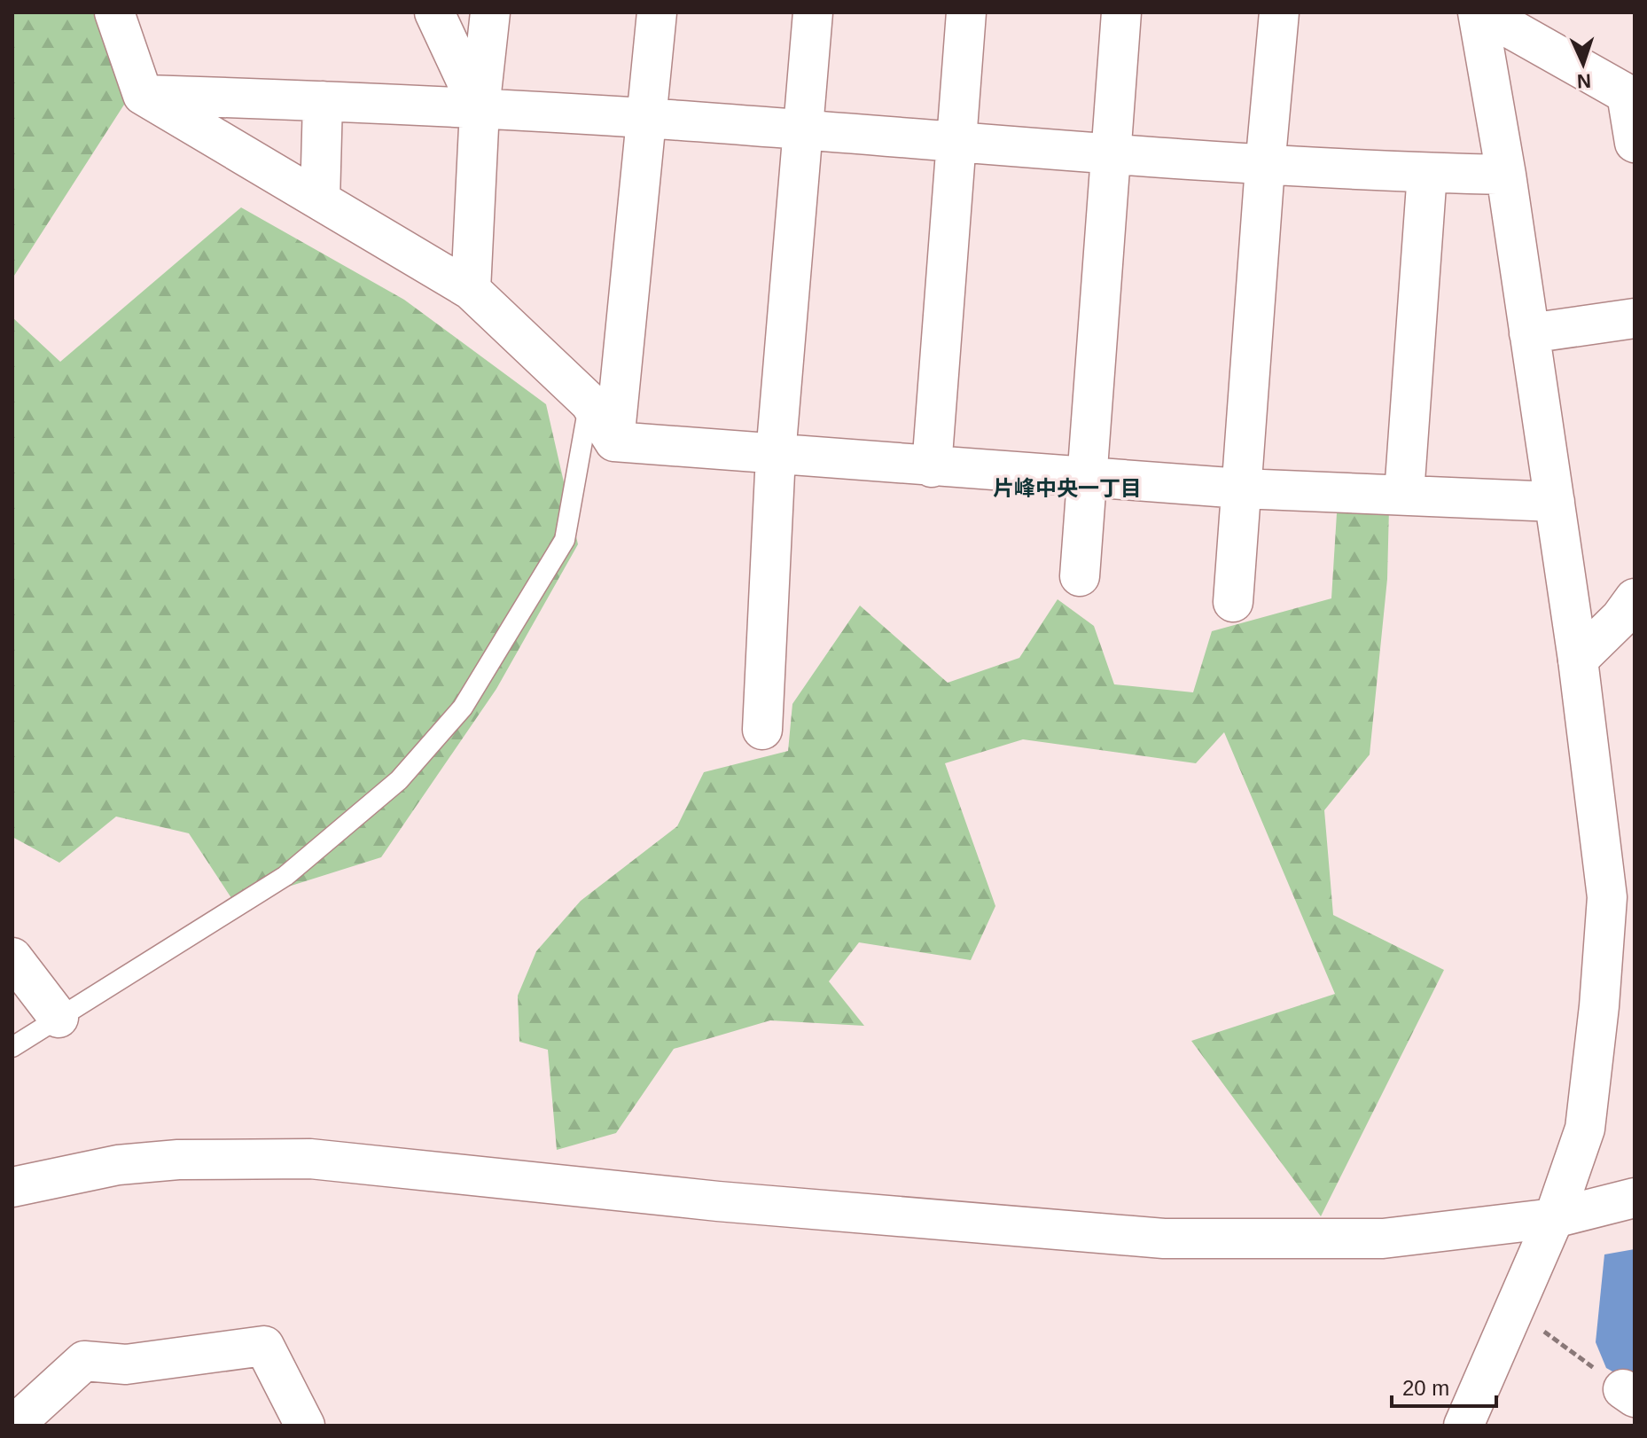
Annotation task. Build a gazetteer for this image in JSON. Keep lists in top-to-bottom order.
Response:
{
  "districts": ["片峰中央一丁目"],
  "scale_bar": "20 m",
  "north": "bottom"
}
